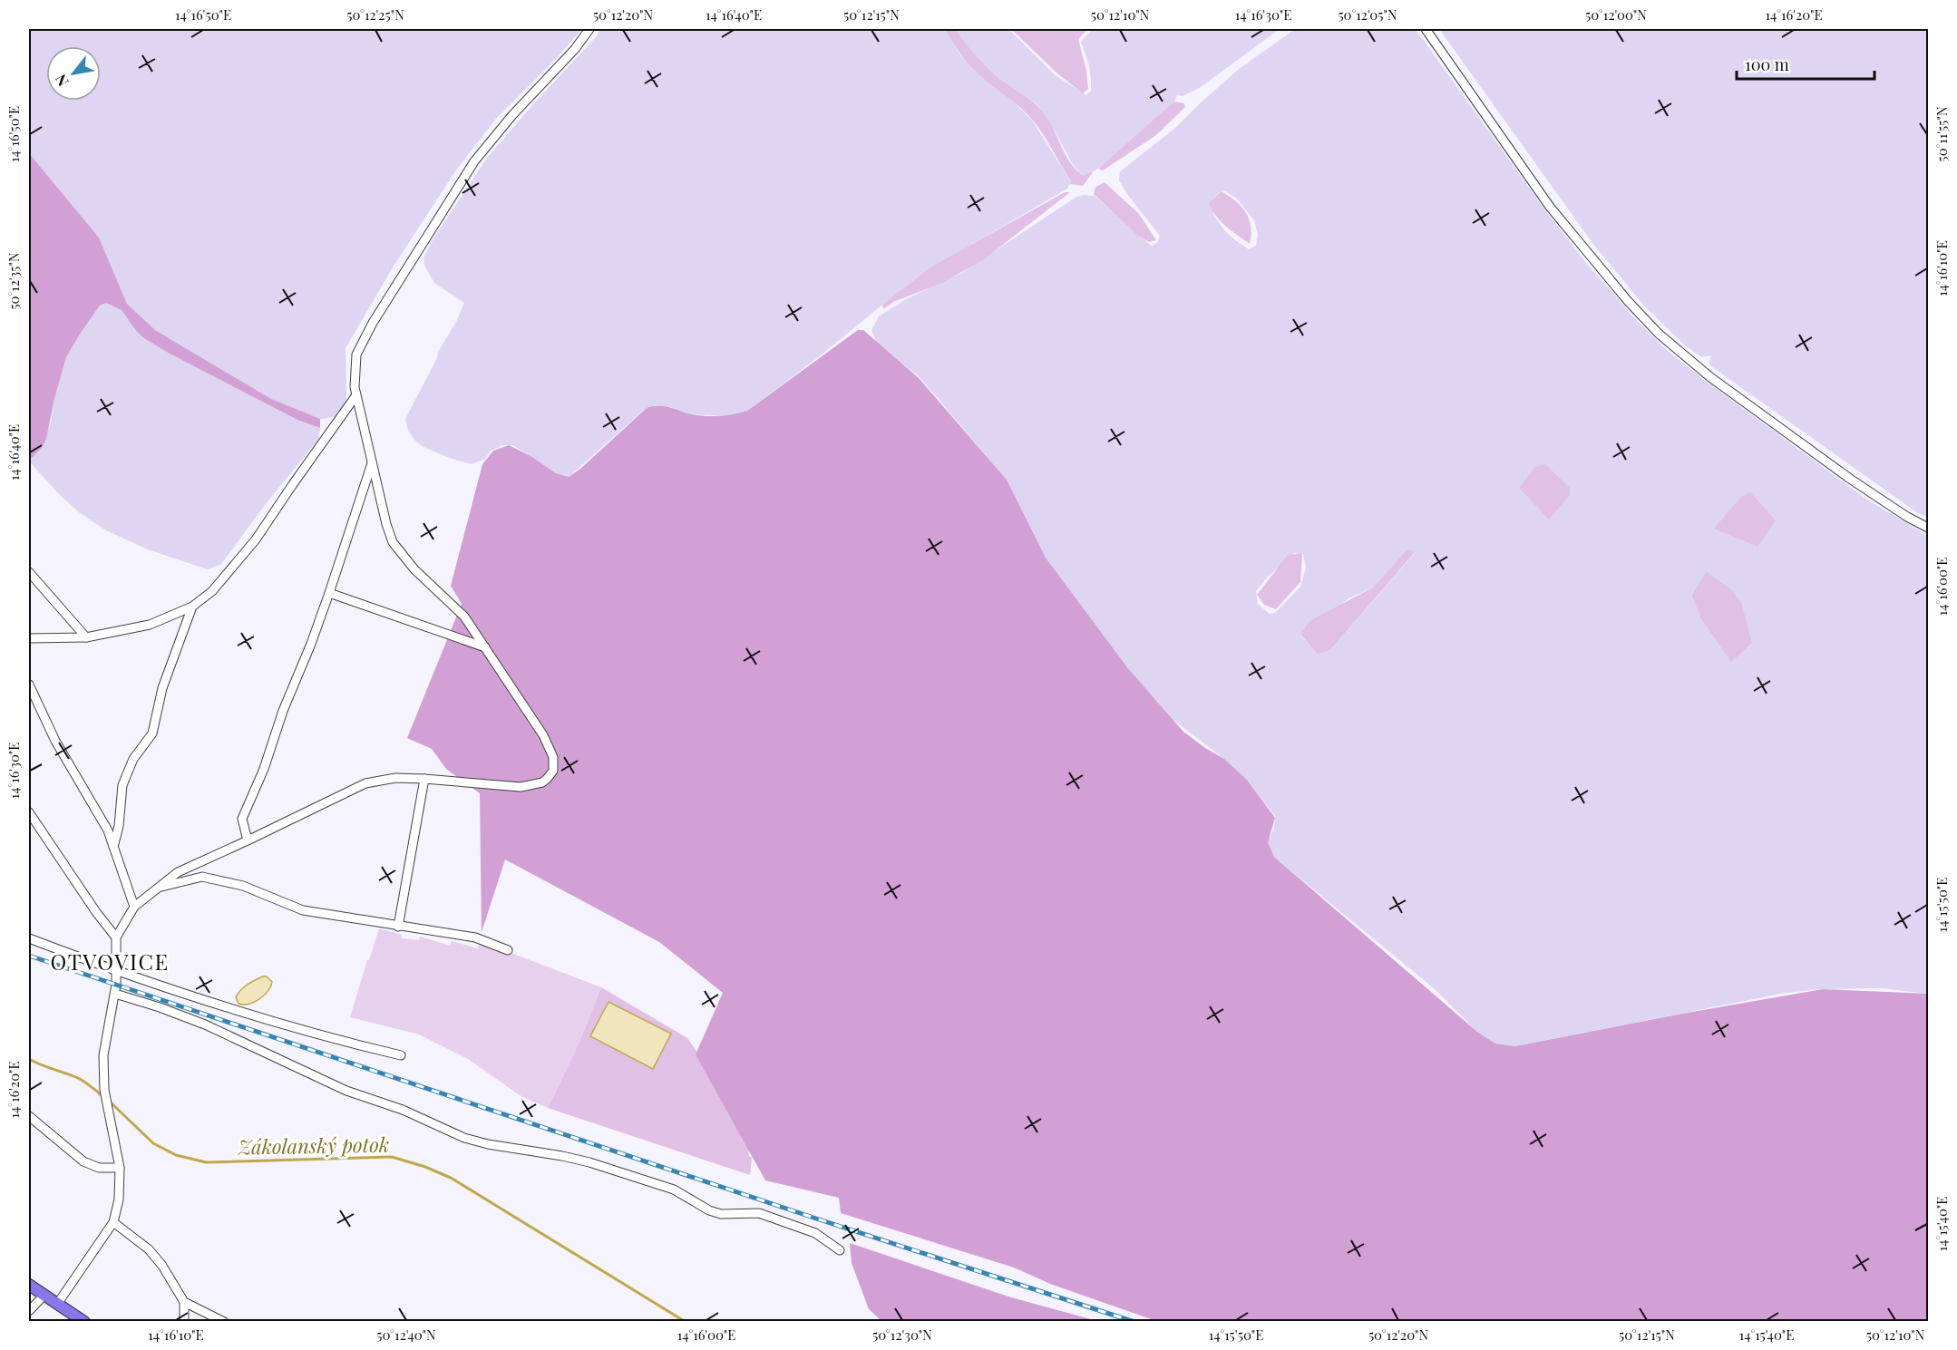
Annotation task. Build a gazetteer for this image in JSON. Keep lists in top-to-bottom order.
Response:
{
  "districts": ["OTVOVICE"],
  "water": ["Zákolanský potok"],
  "scale_bar": "100 m",
  "north": "bottom left",
  "coordinates": [
    "14°16'50\"E",
    "50°12'25\"N",
    "50°12'20\"N",
    "14°16'40\"E",
    "50°12'15\"N",
    "50°12'10\"N",
    "14°16'30\"E",
    "50°12'05\"N",
    "50°12'00\"N",
    "14°16'20\"E",
    "50°11'55\"N",
    "14°16'10\"E",
    "50°12'35\"N",
    "14°16'00\"E",
    "14°15'50\"E",
    "14°15'40\"E",
    "50°12'40\"N",
    "50°12'30\"N"
  ]
}
